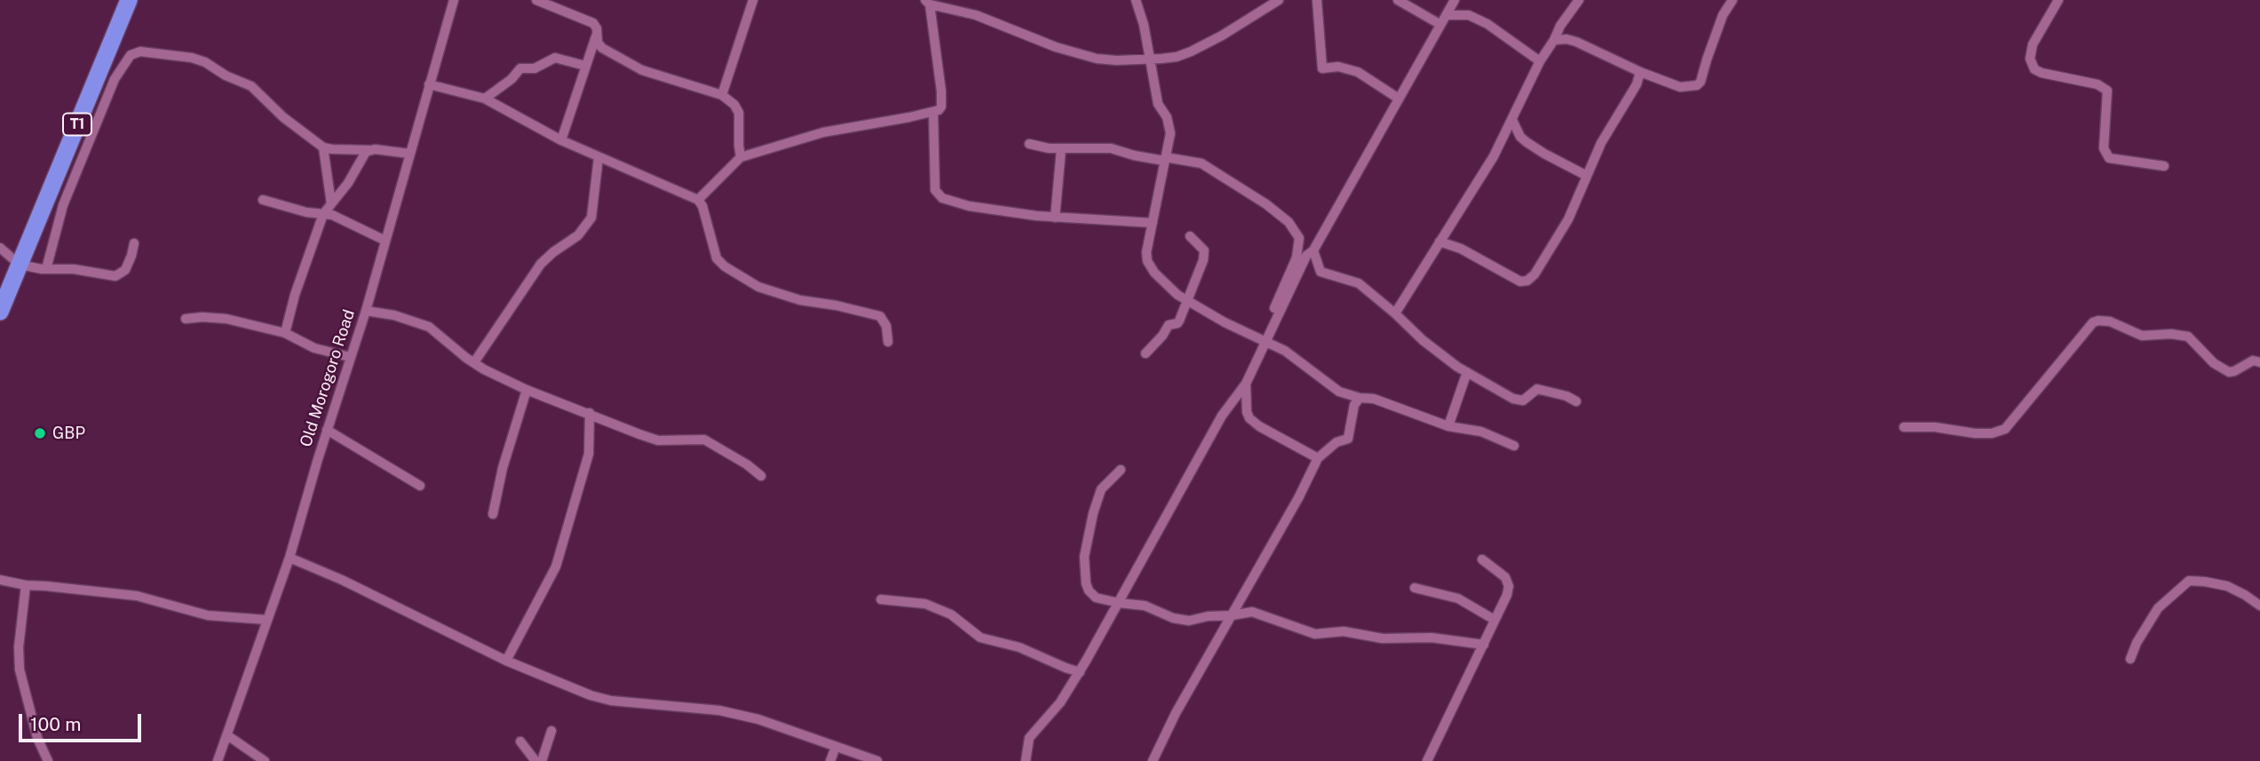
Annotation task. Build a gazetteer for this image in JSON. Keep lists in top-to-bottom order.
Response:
{
  "streets": {
    "highway": ["T1"],
    "street": ["Old Morogoro Road"]
  },
  "places": ["GBP"],
  "scale_bar": "100 m"
}
